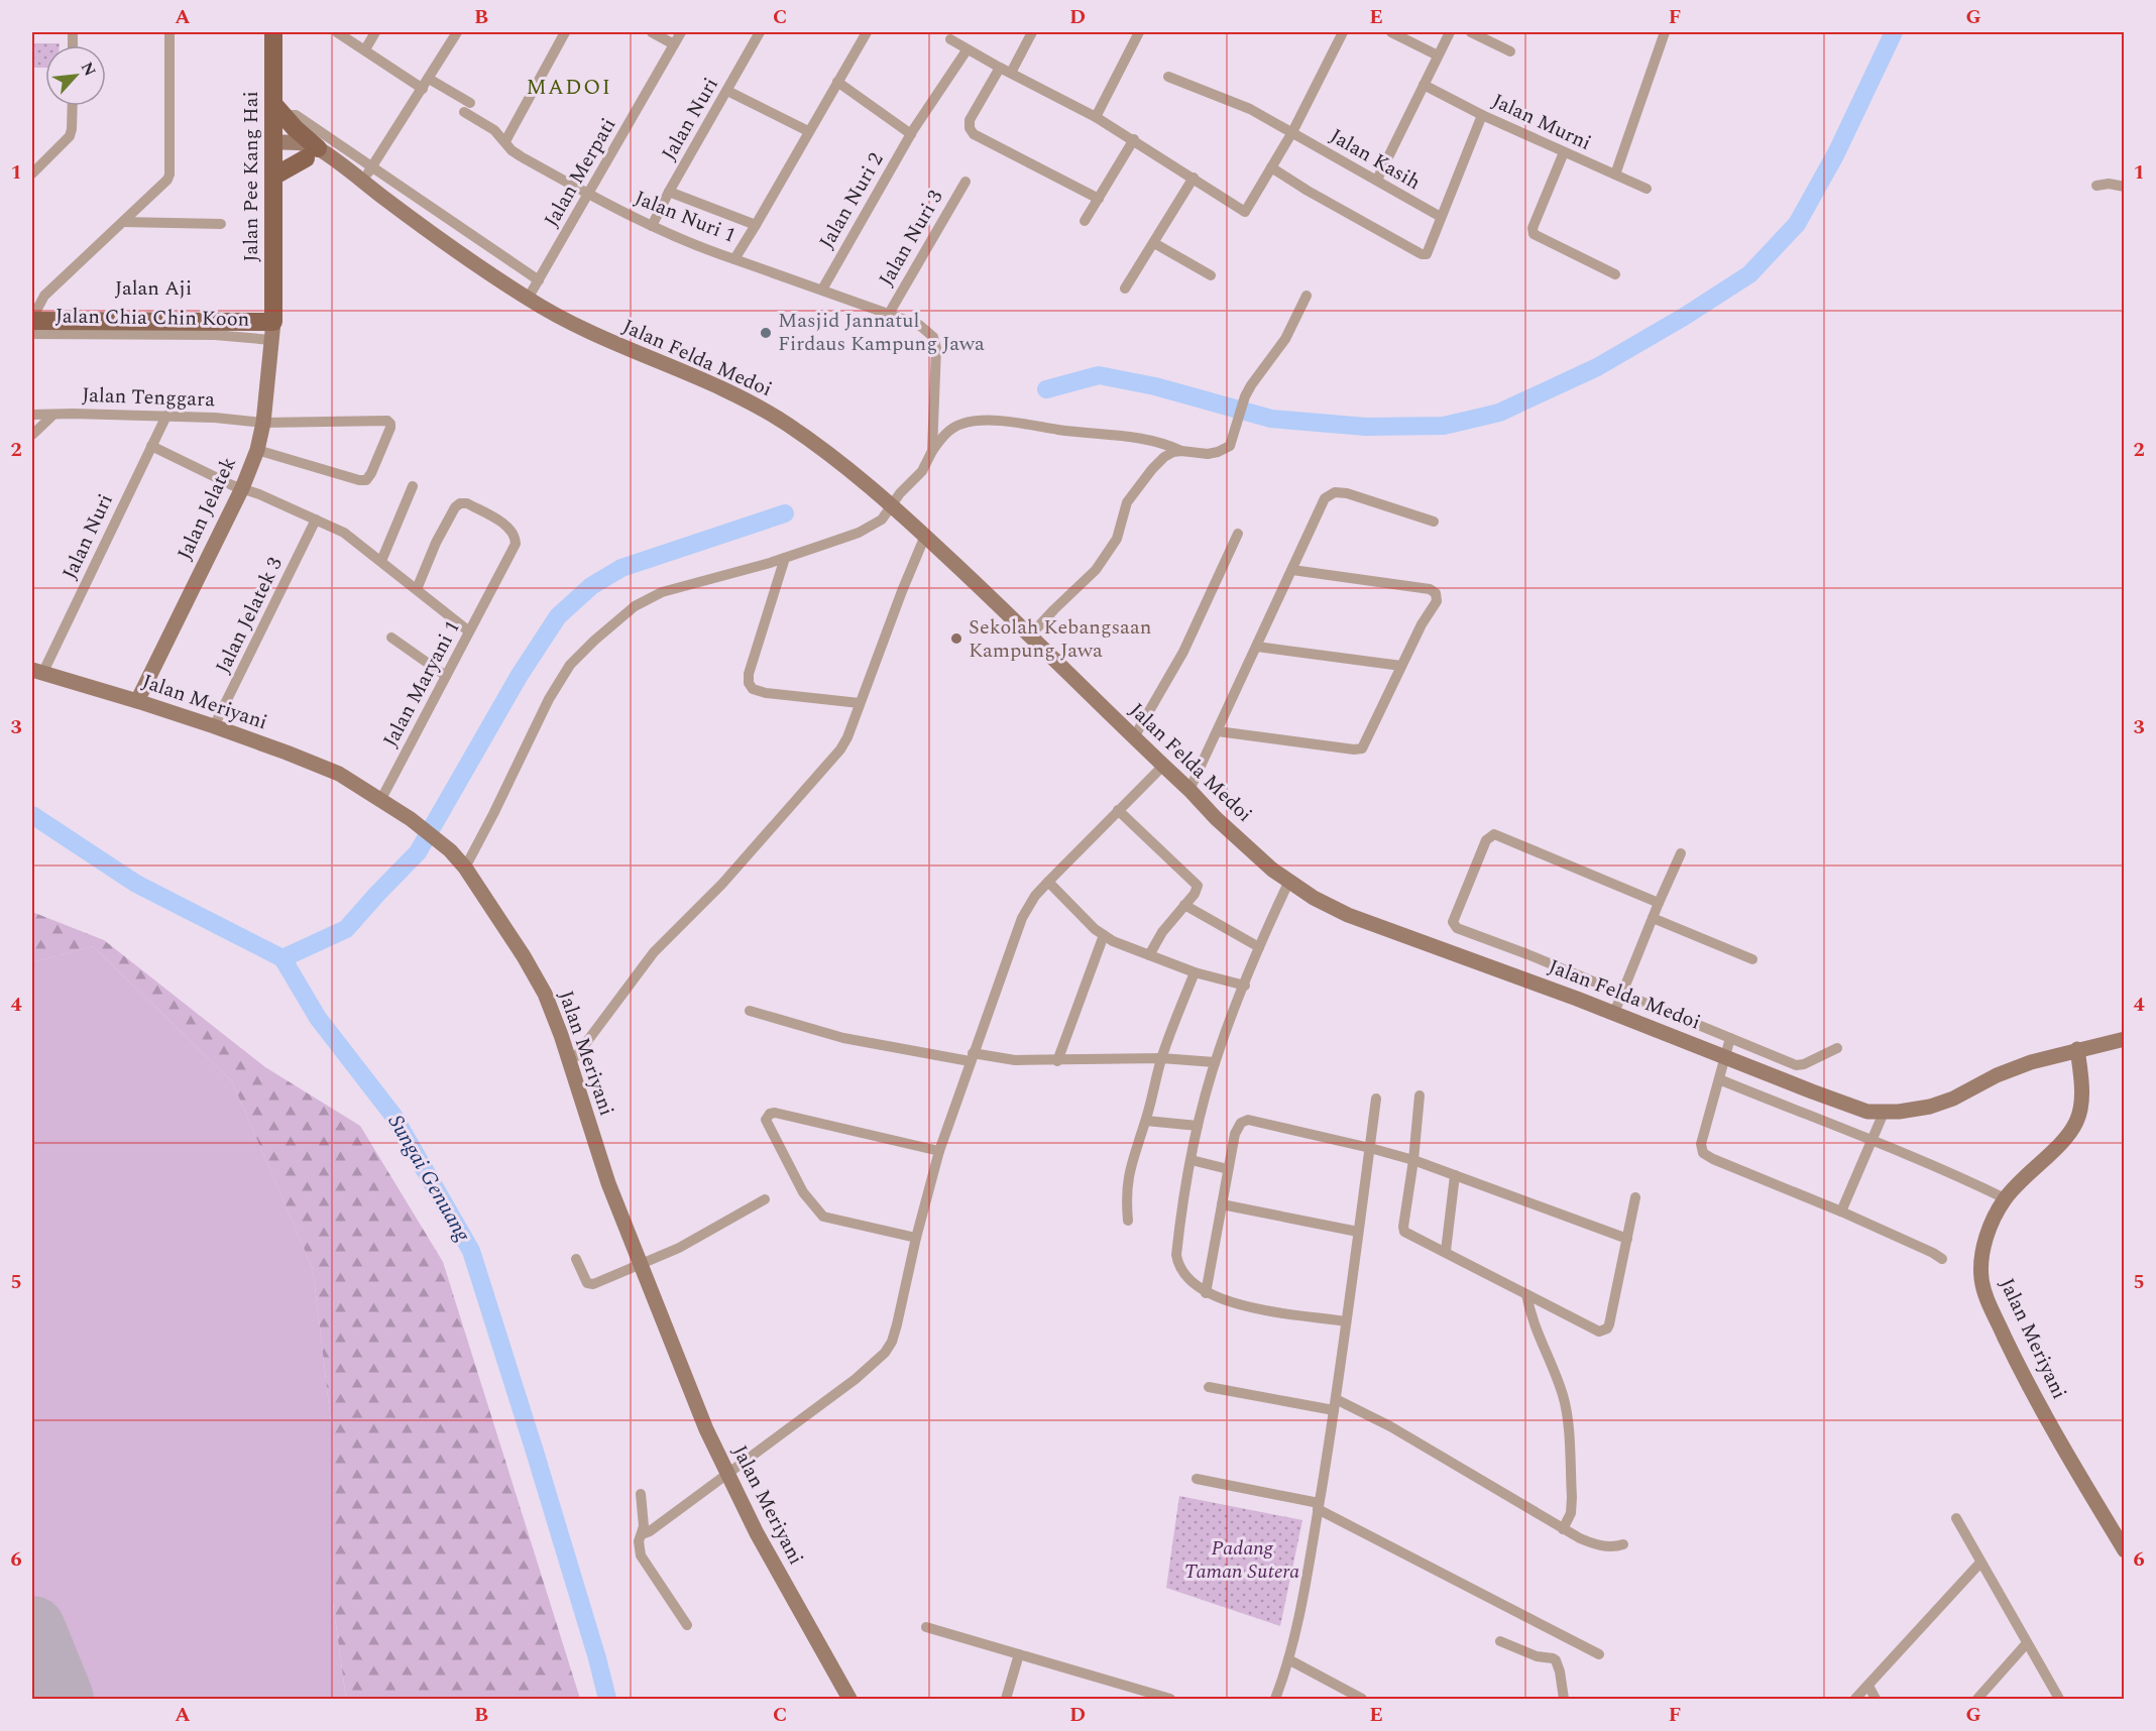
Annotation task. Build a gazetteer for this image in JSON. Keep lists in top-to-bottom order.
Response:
{
  "streets": {
    "main road": ["Jalan Pee Kang Hai", "Jalan Aji"],
    "street": [
      "Jalan Nuri",
      "Jalan Murni",
      "Jalan Kasih",
      "Jalan Merpati",
      "Jalan Nuri 2",
      "Jalan Nuri 1",
      "Jalan Nuri 3",
      "Jalan Felda Medoi",
      "Jalan Tenggara",
      "Jalan Jelatek",
      "Jalan Jelatek 3",
      "Jalan Maryani 1",
      "Jalan Meriyani"
    ]
  },
  "crossings": [
    ["Jalan Nuri", "Jalan Nuri 1"],
    ["Jalan Nuri", "Jalan Tenggara"],
    ["Jalan Nuri", "Jalan Meriyani"],
    ["Jalan Merpati", "Jalan Nuri 1"],
    ["Jalan Merpati", "Jalan Felda Medoi"],
    ["Jalan Pee Kang Hai", "Jalan Aji"],
    ["Jalan Pee Kang Hai", "Jalan Jelatek"],
    ["Jalan Aji", "Jalan Jelatek"],
    ["Jalan Felda Medoi", "Jalan Meriyani"],
    ["Jalan Tenggara", "Jalan Jelatek"],
    ["Jalan Jelatek", "Jalan Meriyani"],
    ["Jalan Jelatek 3", "Jalan Meriyani"],
    ["Jalan Maryani 1", "Jalan Meriyani"]
  ],
  "districts": ["MADOI"],
  "water": ["Sungai Genuang"],
  "parks": ["Padang Taman Sutera"],
  "places": ["Masjid Jannatul Firdaus Kampung Jawa", "Sekolah Kebangsaan Kampung Jawa"],
  "north": "top right",
  "grid": {
    "columns": [
      "A",
      "B",
      "C",
      "D",
      "E",
      "F",
      "G"
    ],
    "rows": [
      "1",
      "2",
      "3",
      "4",
      "5",
      "6"
    ]
  }
}
